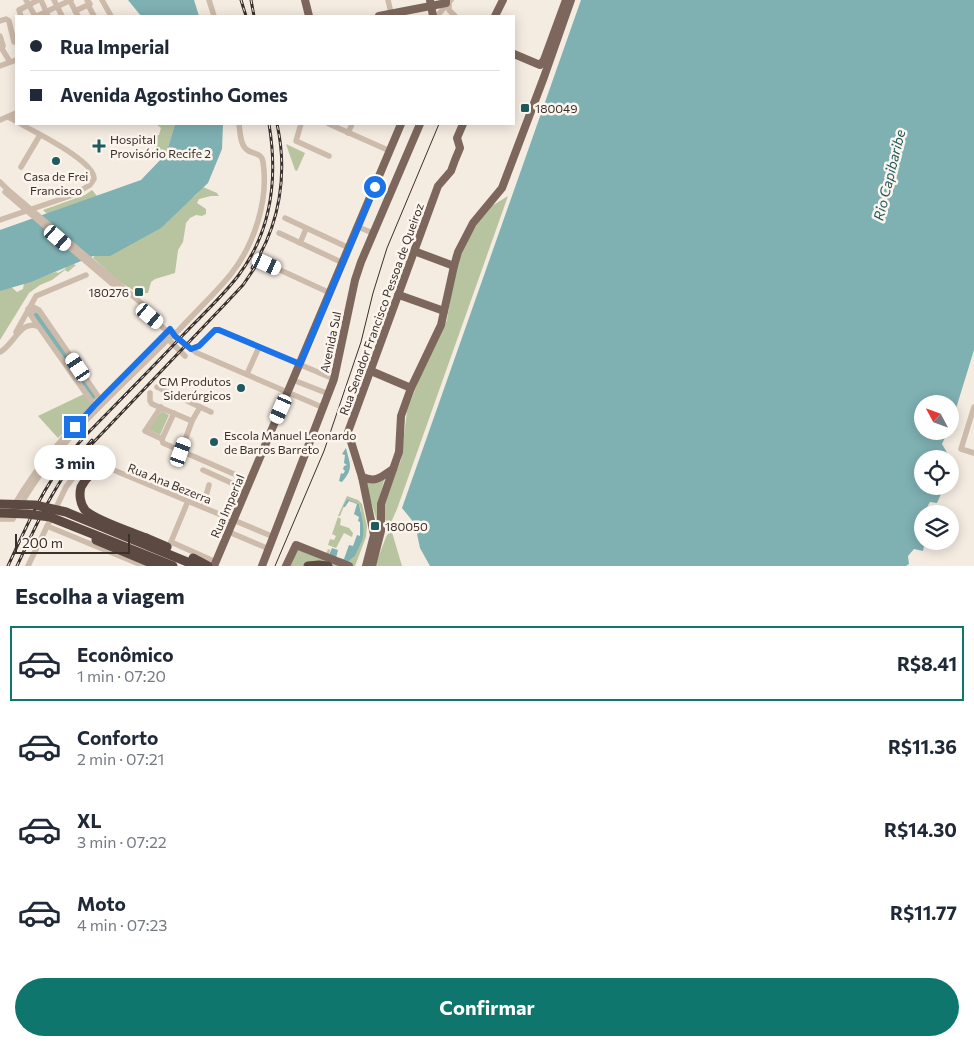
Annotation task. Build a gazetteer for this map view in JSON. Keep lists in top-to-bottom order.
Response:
{
  "streets": {
    "main road": ["Rua Senador Francisco Pessoa de Queiroz", "Avenida Sul", "Rua Imperial"],
    "street": ["Rua Ana Bezerra"]
  },
  "crossings": [
    ["Avenida Sul", "Rua Ana Bezerra"],
    ["Rua Ana Bezerra", "Rua Imperial"]
  ],
  "water": ["Rio Capibaribe"],
  "places": {
    "transit": ["180049", "180276", "180050"],
    "health": ["Hospital Provisório Recife 2"],
    "other": ["Casa de Frei Francisco", "CM Produtos Siderúrgicos", "Escola Manuel Leonardo de Barros Barreto"]
  },
  "scale_bar": "200 m",
  "north": "top left",
  "page": {
    "banner": ["Rua Imperial", "Avenida Agostinho Gomes"],
    "bubble": "3 min",
    "scale": "200 m",
    "heading": "Escolha a viagem",
    "list": [
      {
        "name": "Econômico",
        "note": "1 min · 07:20",
        "value": "R$8.41"
      },
      {
        "name": "Conforto",
        "note": "2 min · 07:21",
        "value": "R$11.36"
      },
      {
        "name": "XL",
        "note": "3 min · 07:22",
        "value": "R$14.30"
      },
      {
        "name": "Moto",
        "note": "4 min · 07:23",
        "value": "R$11.77"
      }
    ],
    "buttons": "Confirmar"
  }
}
